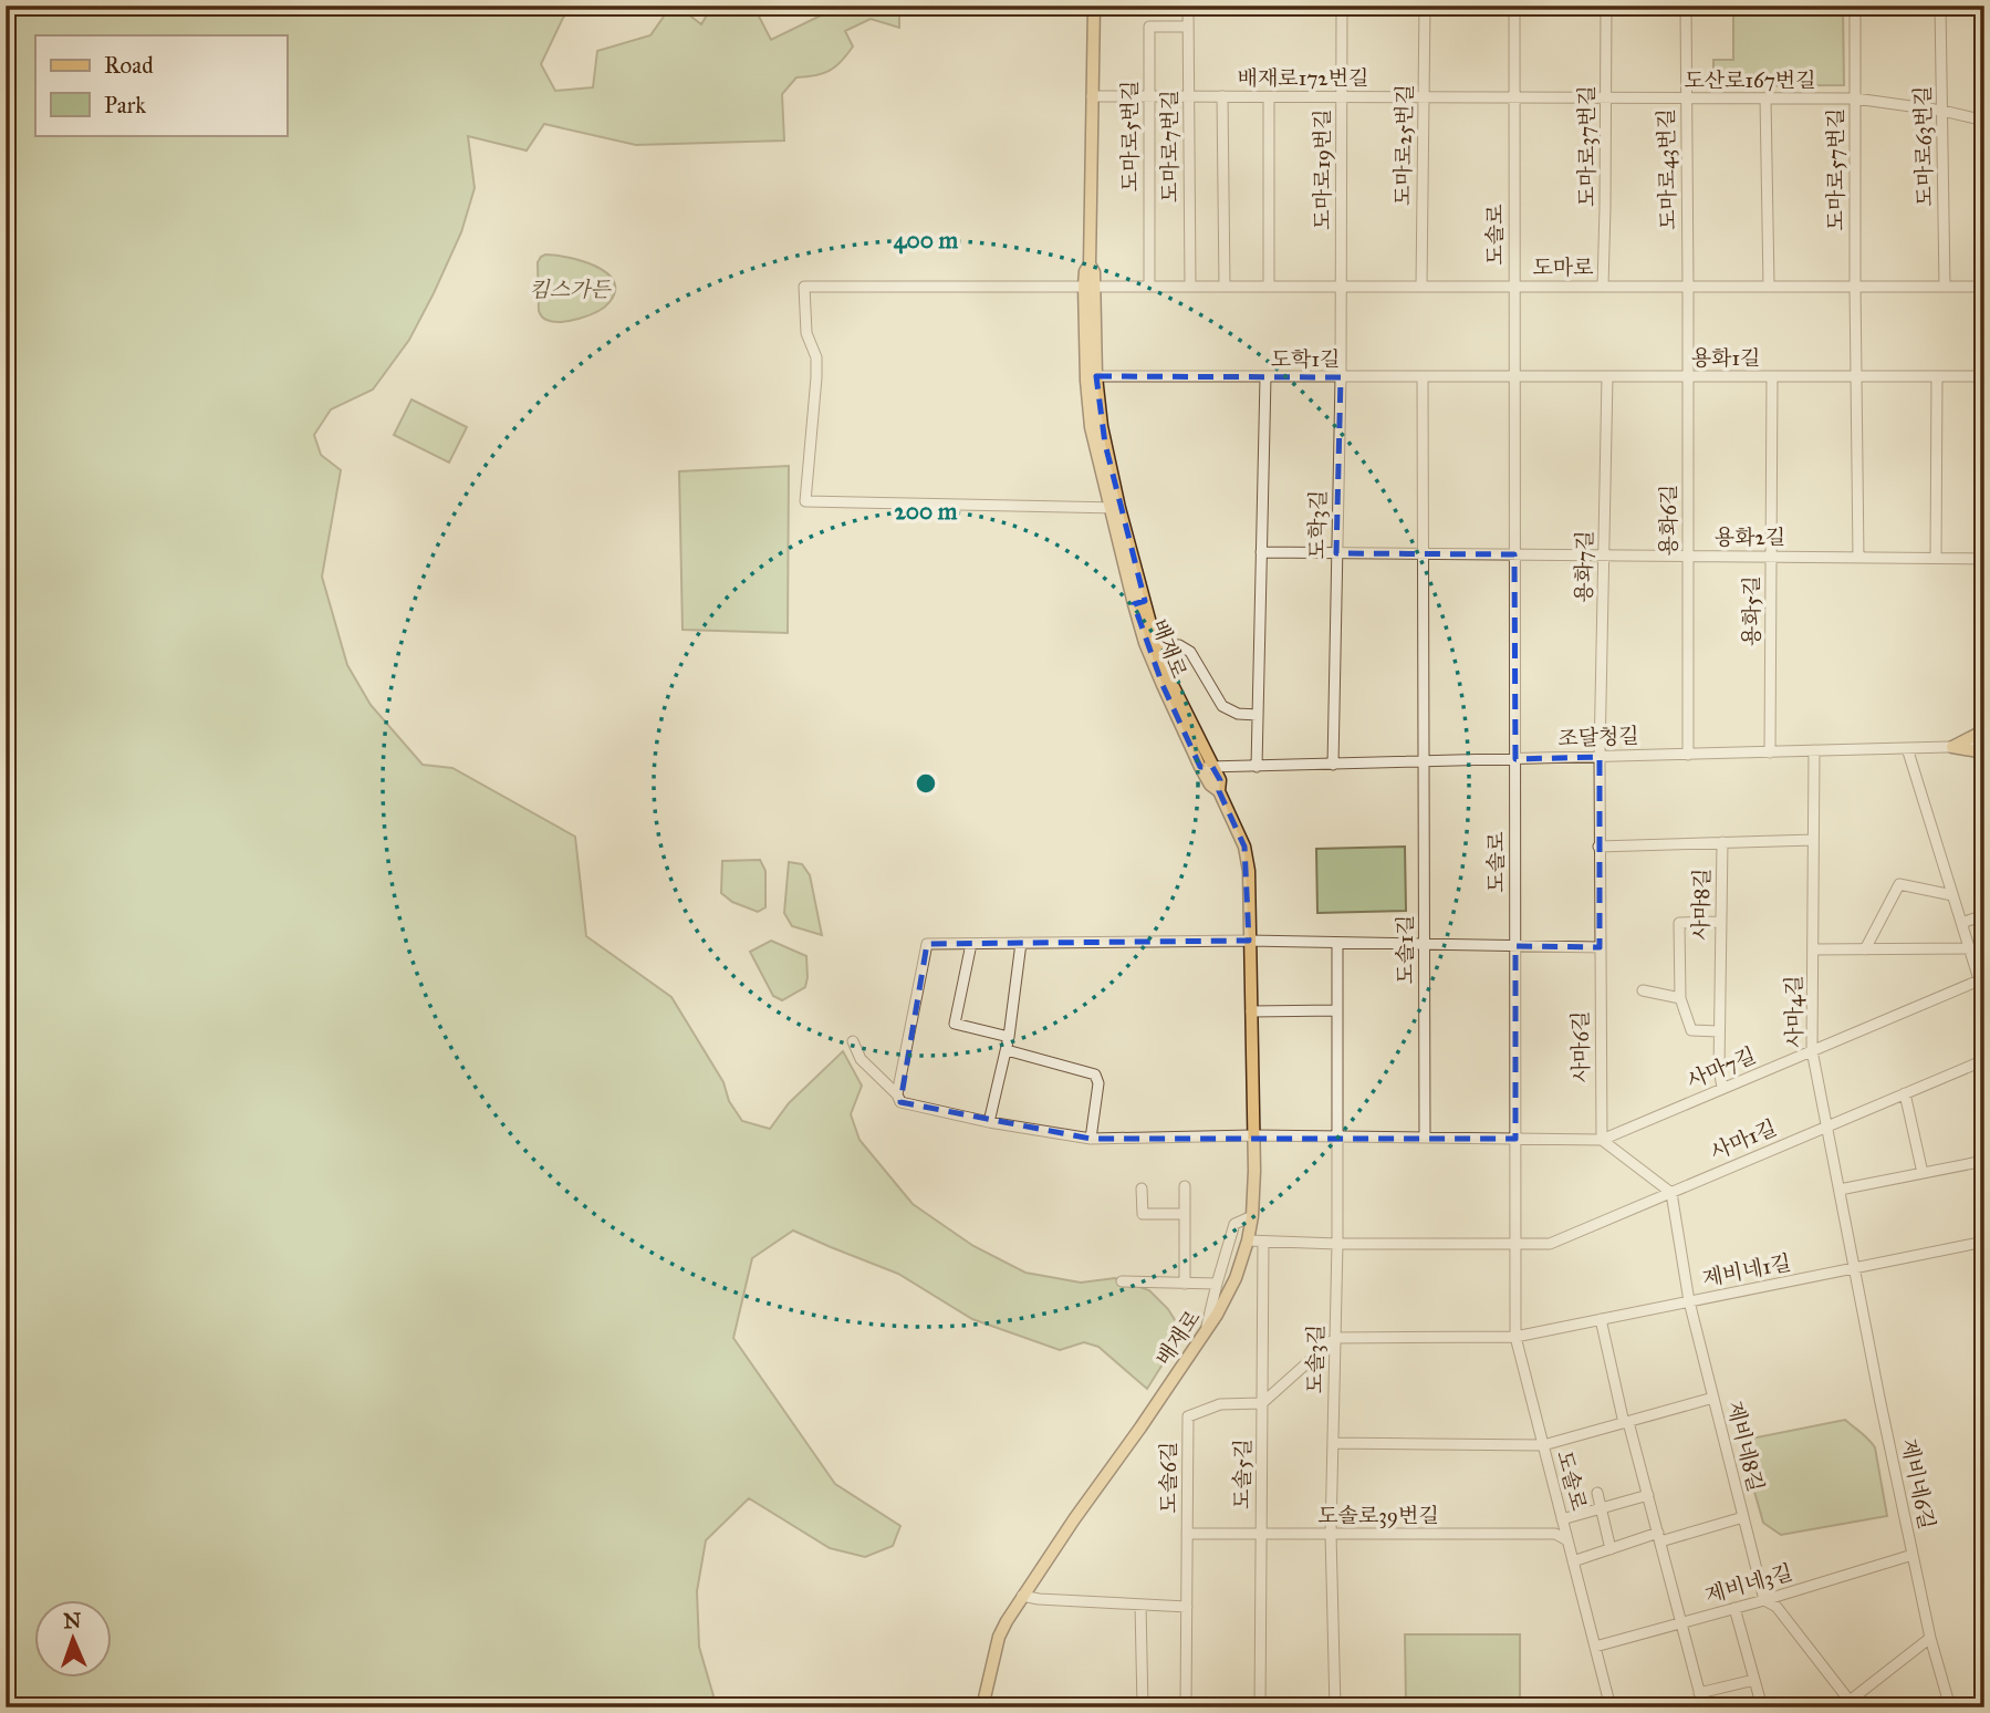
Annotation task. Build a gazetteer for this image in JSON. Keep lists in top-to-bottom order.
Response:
{
  "streets": {
    "main road": ["배재로"],
    "street": [
      "배재로172번길",
      "도산로167번길",
      "도마로5번길",
      "도마로25번길",
      "도마로7번길",
      "도마로37번길",
      "도마로63번길",
      "도마로19번길",
      "도마로43번길",
      "도마로57번길",
      "도솔로",
      "도마로",
      "용화1길",
      "도학1길",
      "용화6길",
      "도학3길",
      "용화2길",
      "용화7길",
      "용화5길",
      "조달청길",
      "사마8길",
      "도솔1길",
      "사마4길",
      "사마6길",
      "사마7길",
      "사마1길",
      "제비네1길",
      "도솔3길",
      "제비네8길",
      "도솔5길",
      "도솔6길",
      "제비네6길",
      "도솔로39번길",
      "제비네3길"
    ]
  },
  "crossings": [
    ["배재로172번길", "도산로167번길"],
    ["배재로172번길", "도마로5번길"],
    ["배재로172번길", "도마로25번길"],
    ["배재로172번길", "도마로7번길"],
    ["배재로172번길", "도마로19번길"],
    ["배재로172번길", "도솔로"],
    ["배재로172번길", "배재로"],
    ["도산로167번길", "도마로37번길"],
    ["도산로167번길", "도마로63번길"],
    ["도산로167번길", "도마로43번길"],
    ["도산로167번길", "도마로57번길"],
    ["도산로167번길", "도솔로"],
    ["도마로5번길", "도마로7번길"],
    ["도마로5번길", "도마로"],
    ["도마로25번길", "도마로"],
    ["도마로7번길", "도마로"],
    ["도마로37번길", "도마로"],
    ["도마로63번길", "도마로"],
    ["도마로19번길", "도마로"],
    ["도마로19번길", "도학3길"],
    ["도마로43번길", "도마로"],
    ["도마로43번길", "용화6길"],
    ["도마로57번길", "도마로"],
    ["도마로57번길", "용화1길"],
    ["도마로57번길", "용화2길"],
    ["도솔로", "도마로"],
    ["도솔로", "용화1길"],
    ["도솔로", "도학1길"],
    ["도솔로", "용화2길"],
    ["도솔로", "조달청길"],
    ["도솔로", "사마7길"],
    ["도솔로", "사마1길"],
    ["도솔로", "제비네1길"],
    ["도솔로", "도솔로39번길"],
    ["도솔로", "제비네3길"],
    ["도마로", "용화6길"],
    ["도마로", "도학3길"],
    ["도마로", "배재로"],
    ["용화1길", "도학1길"],
    ["용화1길", "용화6길"],
    ["용화1길", "용화7길"],
    ["용화1길", "용화5길"],
    ["도학1길", "도학3길"],
    ["도학1길", "배재로"],
    ["도학1길", "도솔1길"],
    ["용화6길", "용화2길"],
    ["용화6길", "조달청길"],
    ["도학3길", "용화2길"],
    ["도학3길", "조달청길"],
    ["용화2길", "용화7길"],
    ["용화2길", "용화5길"],
    ["용화2길", "도솔1길"],
    ["용화7길", "조달청길"],
    ["용화7길", "사마6길"],
    ["용화5길", "조달청길"],
    ["배재로", "조달청길"],
    ["배재로", "사마7길"],
    ["조달청길", "도솔1길"],
    ["조달청길", "사마4길"],
    ["조달청길", "사마6길"],
    ["사마8길", "사마6길"],
    ["사마8길", "사마7길"],
    ["도솔1길", "사마7길"],
    ["사마4길", "사마7길"],
    ["사마4길", "사마1길"],
    ["사마4길", "제비네1길"],
    ["사마4길", "제비네6길"],
    ["사마6길", "사마7길"],
    ["사마7길", "도솔3길"],
    ["제비네1길", "제비네8길"],
    ["제비네1길", "제비네6길"],
    ["도솔3길", "도솔로39번길"],
    ["제비네8길", "제비네3길"],
    ["도솔5길", "도솔6길"],
    ["도솔5길", "도솔로39번길"],
    ["도솔6길", "도솔로39번길"],
    ["제비네6길", "제비네3길"]
  ],
  "parks": ["킴스가든"],
  "legend": ["Road", "Park"],
  "north": "top",
  "rings": ["400 m", "200 m"]
}
